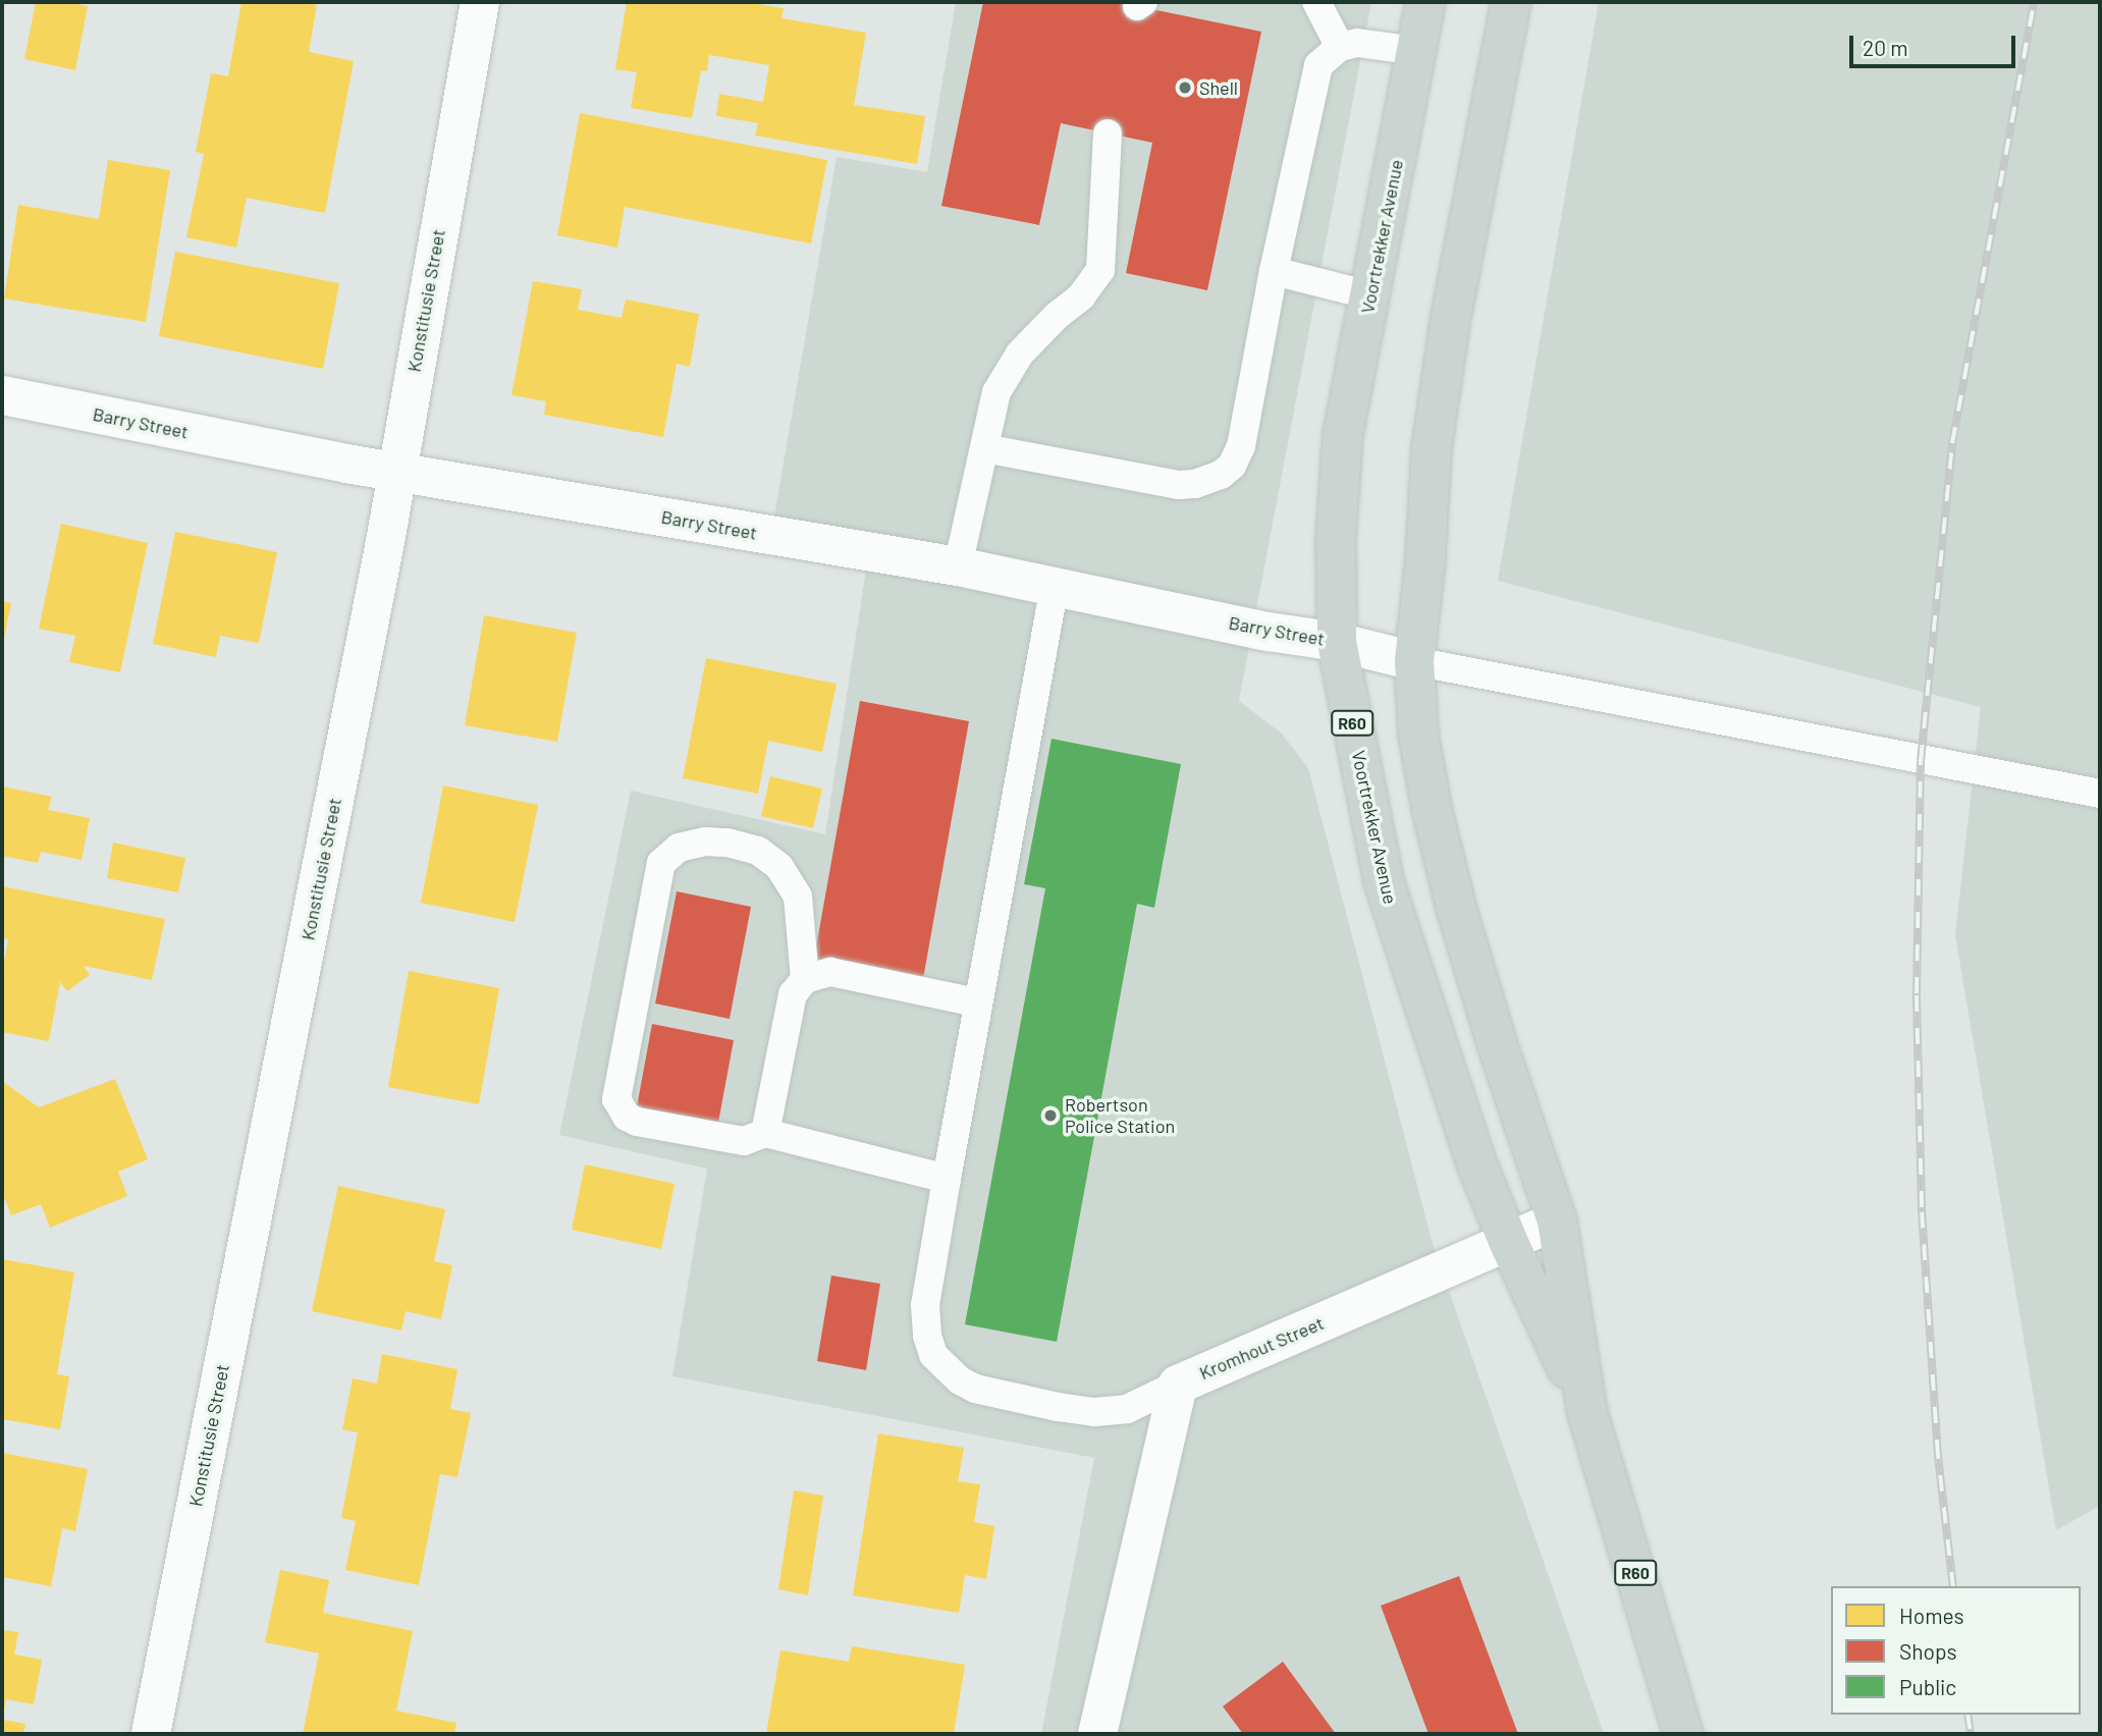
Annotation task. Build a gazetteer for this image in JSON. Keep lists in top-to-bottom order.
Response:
{
  "streets": {
    "main road": ["Voortrekker Avenue", "R60"],
    "street": ["Konstitusie Street", "Barry Street", "Kromhout Street"]
  },
  "crossings": [
    ["Voortrekker Avenue", "Barry Street"],
    ["Voortrekker Avenue", "Kromhout Street"],
    ["Konstitusie Street", "Barry Street"]
  ],
  "places": ["Shell", "Robertson Police Station"],
  "legend": ["Homes", "Shops", "Public"],
  "scale_bar": "20 m"
}
